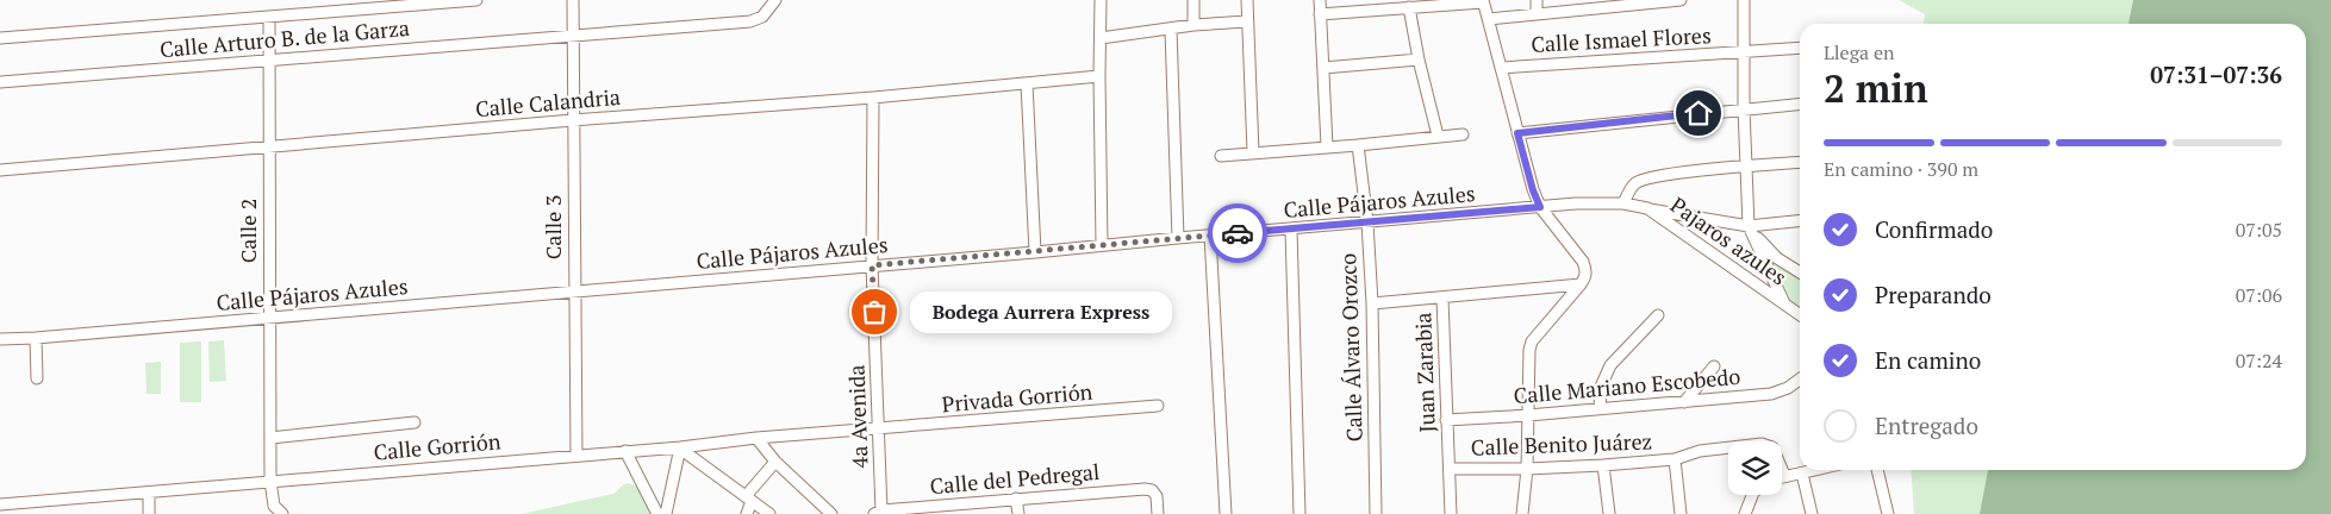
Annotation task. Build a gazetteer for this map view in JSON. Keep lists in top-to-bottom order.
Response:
{
  "streets": {
    "street": [
      "Calle Arturo B. de la Garza",
      "Calle Ismael Flores",
      "Calle Calandria",
      "Calle Pájaros Azules",
      "Calle 3",
      "Calle 2",
      "Pajaros azules",
      "Calle Álvaro Orozco",
      "Juan Zarabia",
      "Calle Mariano Escobedo",
      "Privada Gorrión",
      "4a Avenida",
      "Calle Benito Juárez",
      "Calle Gorrión",
      "Calle del Pedregal"
    ]
  },
  "crossings": [
    ["Calle Arturo B. de la Garza", "Calle 3"],
    ["Calle Arturo B. de la Garza", "Calle 2"],
    ["Calle Calandria", "Calle 3"],
    ["Calle Calandria", "Calle 2"],
    ["Calle Calandria", "4a Avenida"],
    ["Calle Pájaros Azules", "Calle 3"],
    ["Calle Pájaros Azules", "Calle 2"],
    ["Calle Pájaros Azules", "Pajaros azules"],
    ["Calle Pájaros Azules", "Calle Álvaro Orozco"],
    ["Calle Pájaros Azules", "4a Avenida"],
    ["Calle 3", "Calle Gorrión"],
    ["Calle 2", "Calle Gorrión"],
    ["Calle Álvaro Orozco", "Juan Zarabia"],
    ["Juan Zarabia", "Calle Mariano Escobedo"],
    ["Juan Zarabia", "Calle Benito Juárez"],
    ["Privada Gorrión", "4a Avenida"],
    ["Privada Gorrión", "Calle Gorrión"],
    ["4a Avenida", "Calle Gorrión"],
    ["4a Avenida", "Calle del Pedregal"]
  ],
  "places": ["Bodega Aurrera Express"],
  "page": {
    "heading": ["2 min", "Llega en", "07:31–07:36"],
    "bar": "En camino · 390 m",
    "list": [
      ["Confirmado", "07:05"],
      ["Preparando", "07:06"],
      ["En camino", "07:24"],
      "Entregado"
    ],
    "bubble": "Bodega Aurrera Express"
  }
}
